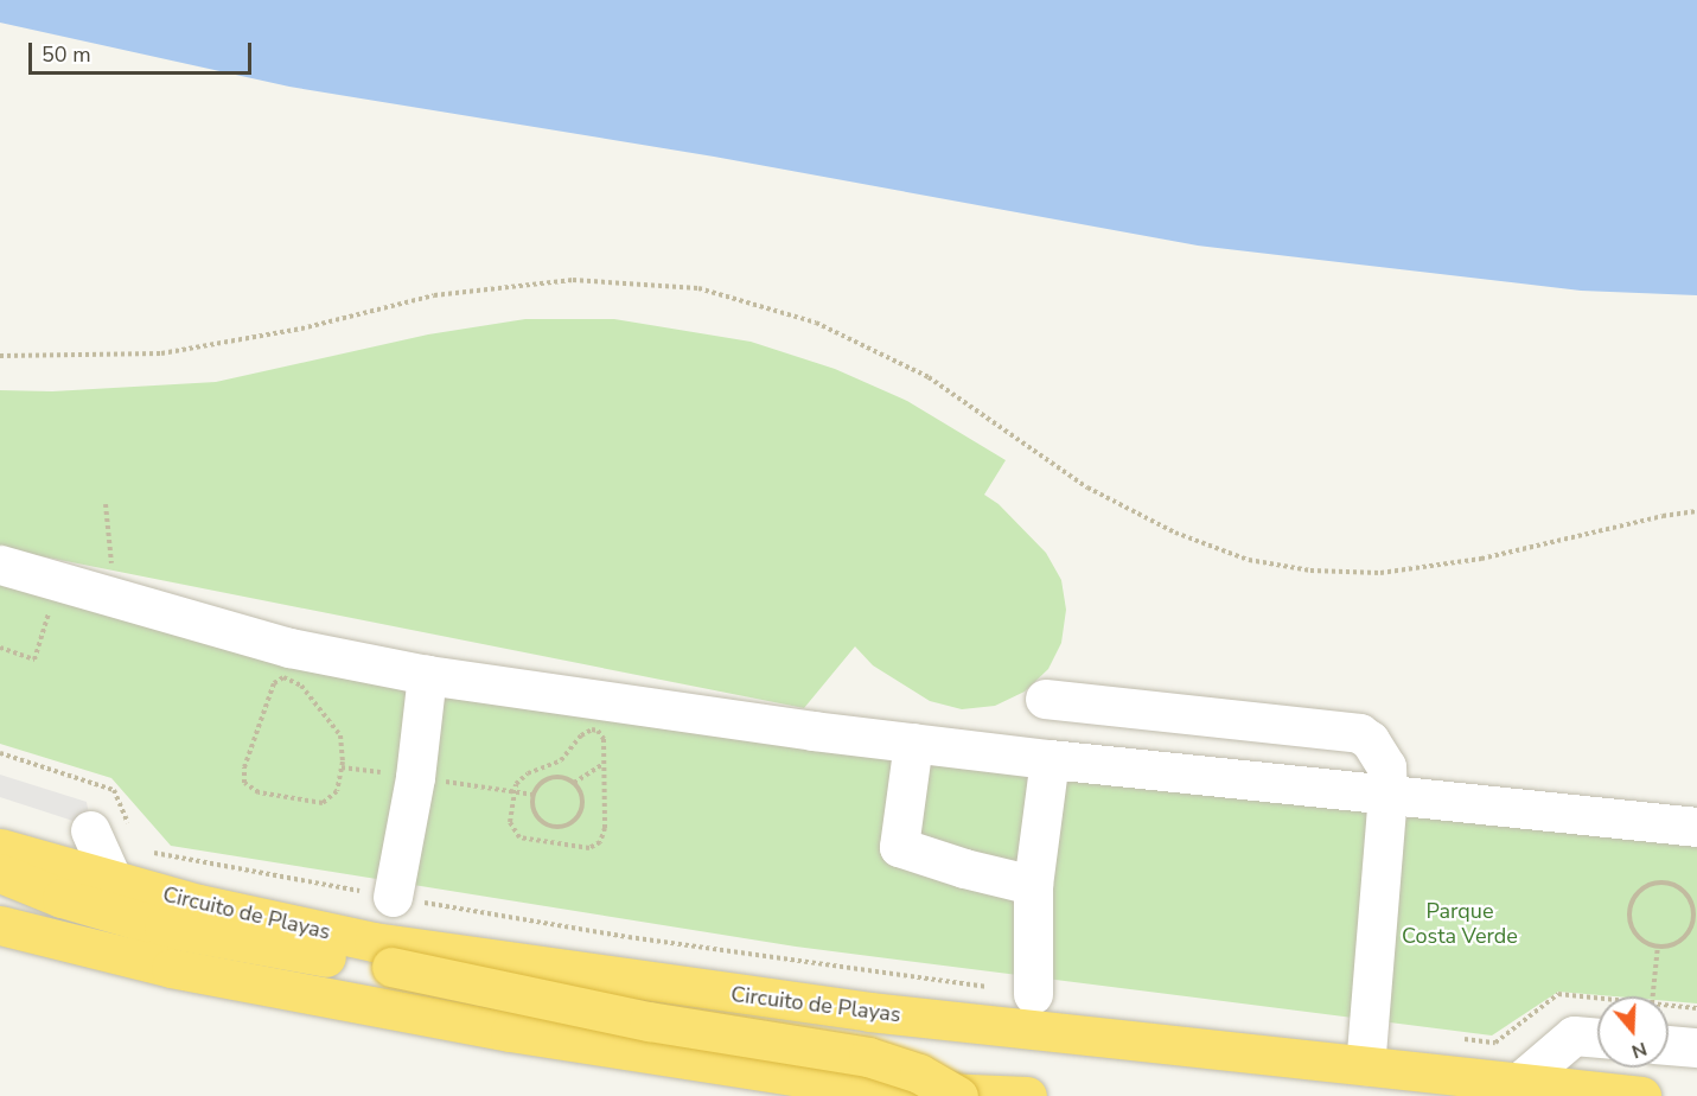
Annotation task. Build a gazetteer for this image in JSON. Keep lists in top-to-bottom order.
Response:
{
  "streets": {
    "highway": ["Circuito de Playas"]
  },
  "parks": ["Parque Costa Verde"],
  "scale_bar": "50 m",
  "north": "bottom"
}
